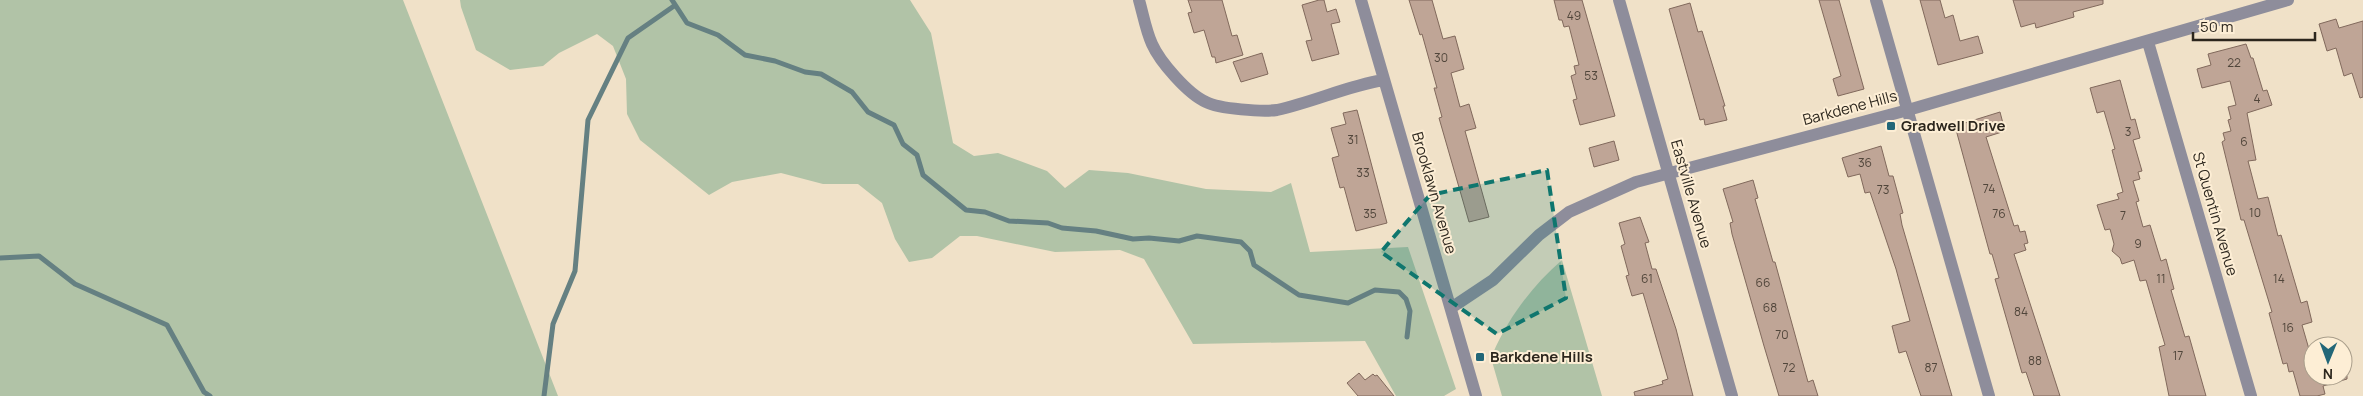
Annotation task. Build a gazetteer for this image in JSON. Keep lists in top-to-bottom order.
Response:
{
  "streets": {
    "street": [
      "Barkdene Hills",
      "Brooklawn Avenue",
      "Eastville Avenue",
      "St Quentin Avenue"
    ]
  },
  "crossings": [
    ["Barkdene Hills", "Brooklawn Avenue"],
    ["Barkdene Hills", "Eastville Avenue"],
    ["Barkdene Hills", "St Quentin Avenue"]
  ],
  "places": {
    "transit": ["Gradwell Drive", "Barkdene Hills"]
  },
  "house_numbers": [
    "49",
    "30",
    "22",
    "53",
    "4",
    "3",
    "31",
    "6",
    "36",
    "33",
    "74",
    "73",
    "10",
    "35",
    "76",
    "7",
    "9",
    "61",
    "11",
    "14",
    "66",
    "68",
    "84",
    "16",
    "70",
    "17",
    "88",
    "72",
    "87"
  ],
  "scale_bar": "50 m",
  "north": "bottom"
}
